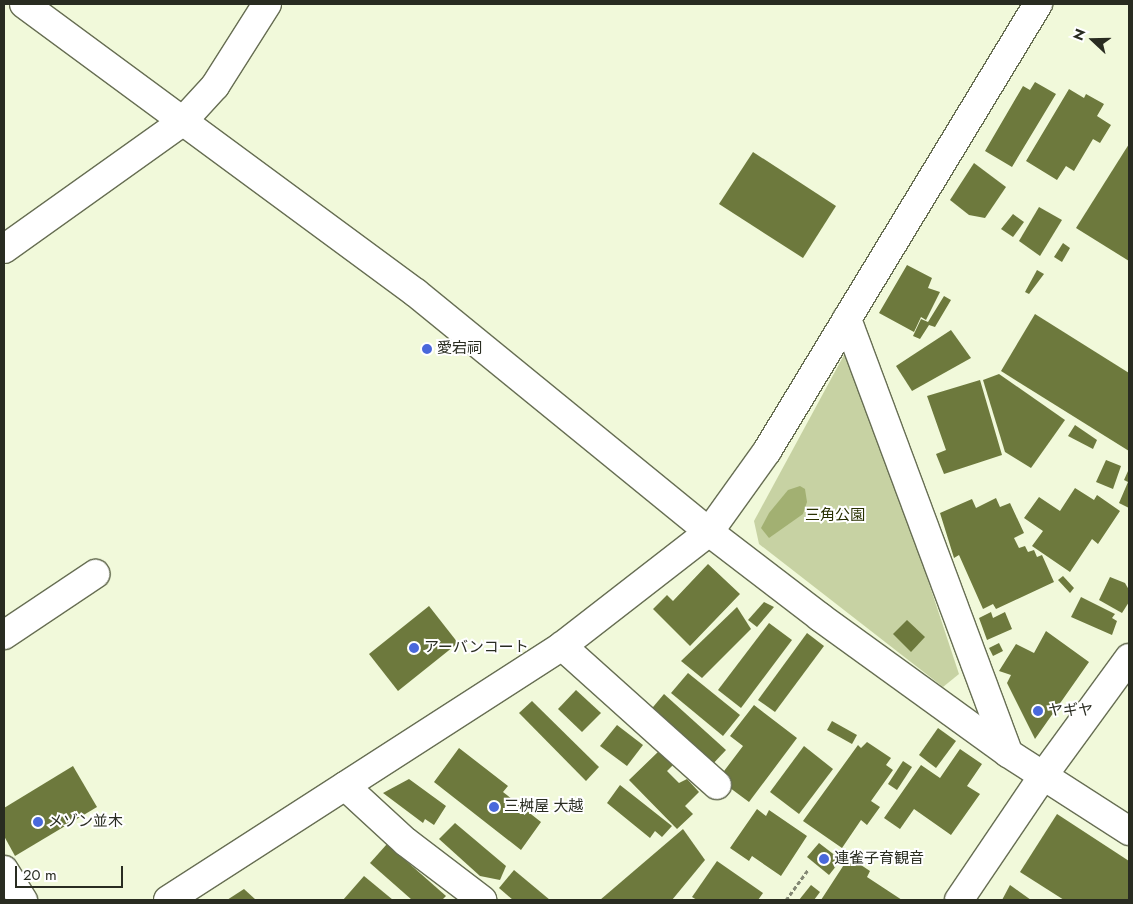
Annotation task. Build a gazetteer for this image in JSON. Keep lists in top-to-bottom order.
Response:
{
  "parks": ["三角公園"],
  "places": [
    "愛宕祠",
    "アーバンコート",
    "ヤギヤ",
    "三桝屋 大越",
    "メゾン並木",
    "連雀子育観音"
  ],
  "scale_bar": "20 m",
  "north": "left"
}
